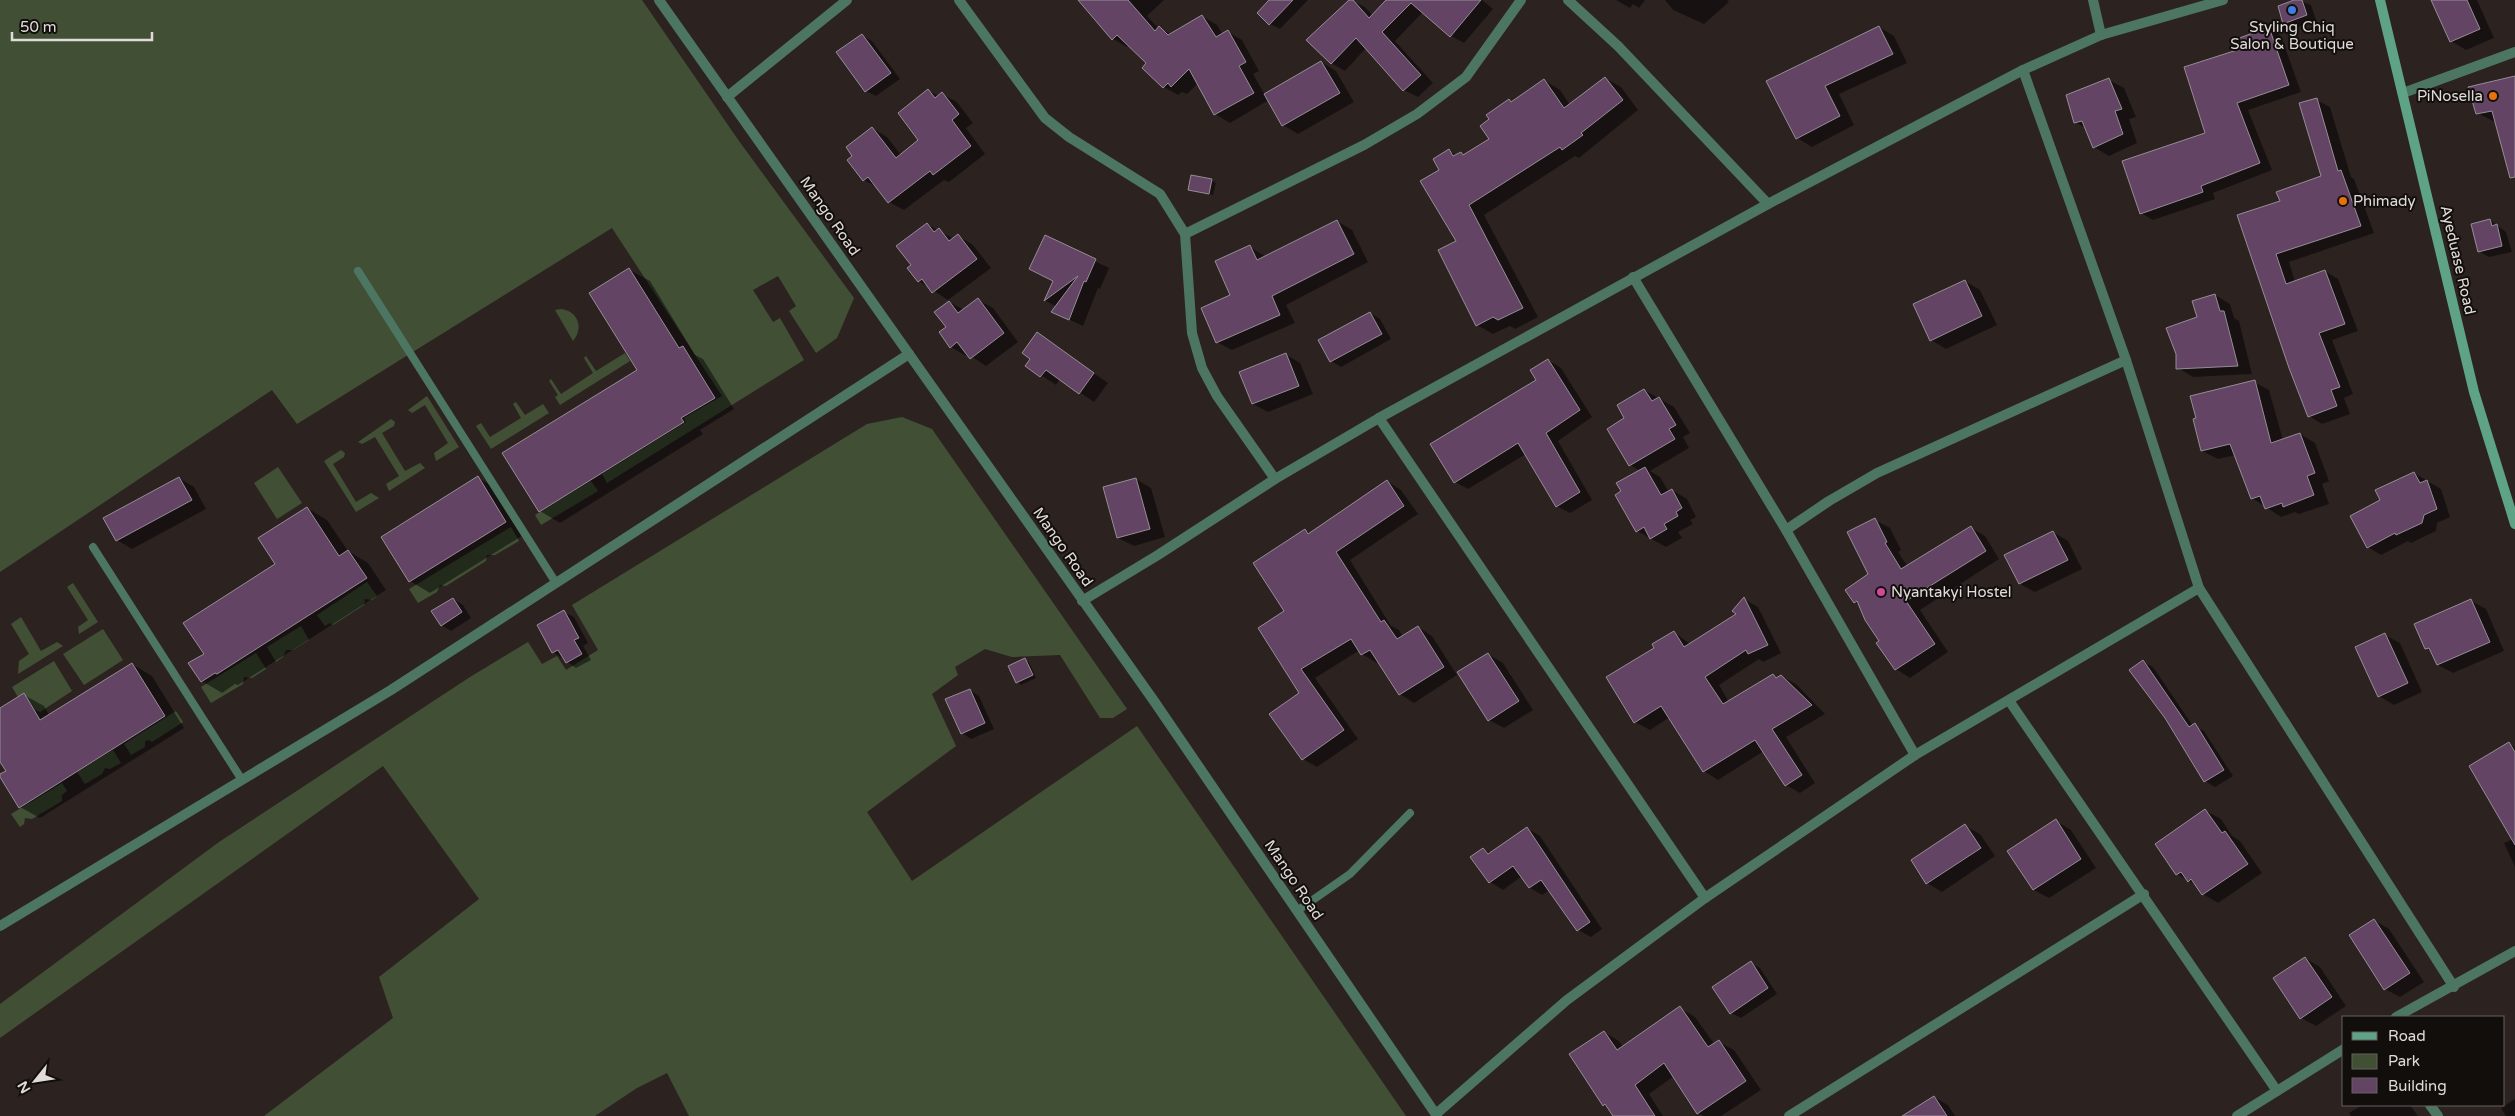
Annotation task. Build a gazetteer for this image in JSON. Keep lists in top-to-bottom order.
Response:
{
  "streets": {
    "street": ["Mango Road", "Ayeduase Road"]
  },
  "places": [
    "Styling Chiq Salon & Boutique",
    "PiNosella",
    "Phimady",
    "Nyantakyi Hostel"
  ],
  "legend": ["Road", "Park", "Building"],
  "scale_bar": "50 m",
  "north": "bottom left"
}
